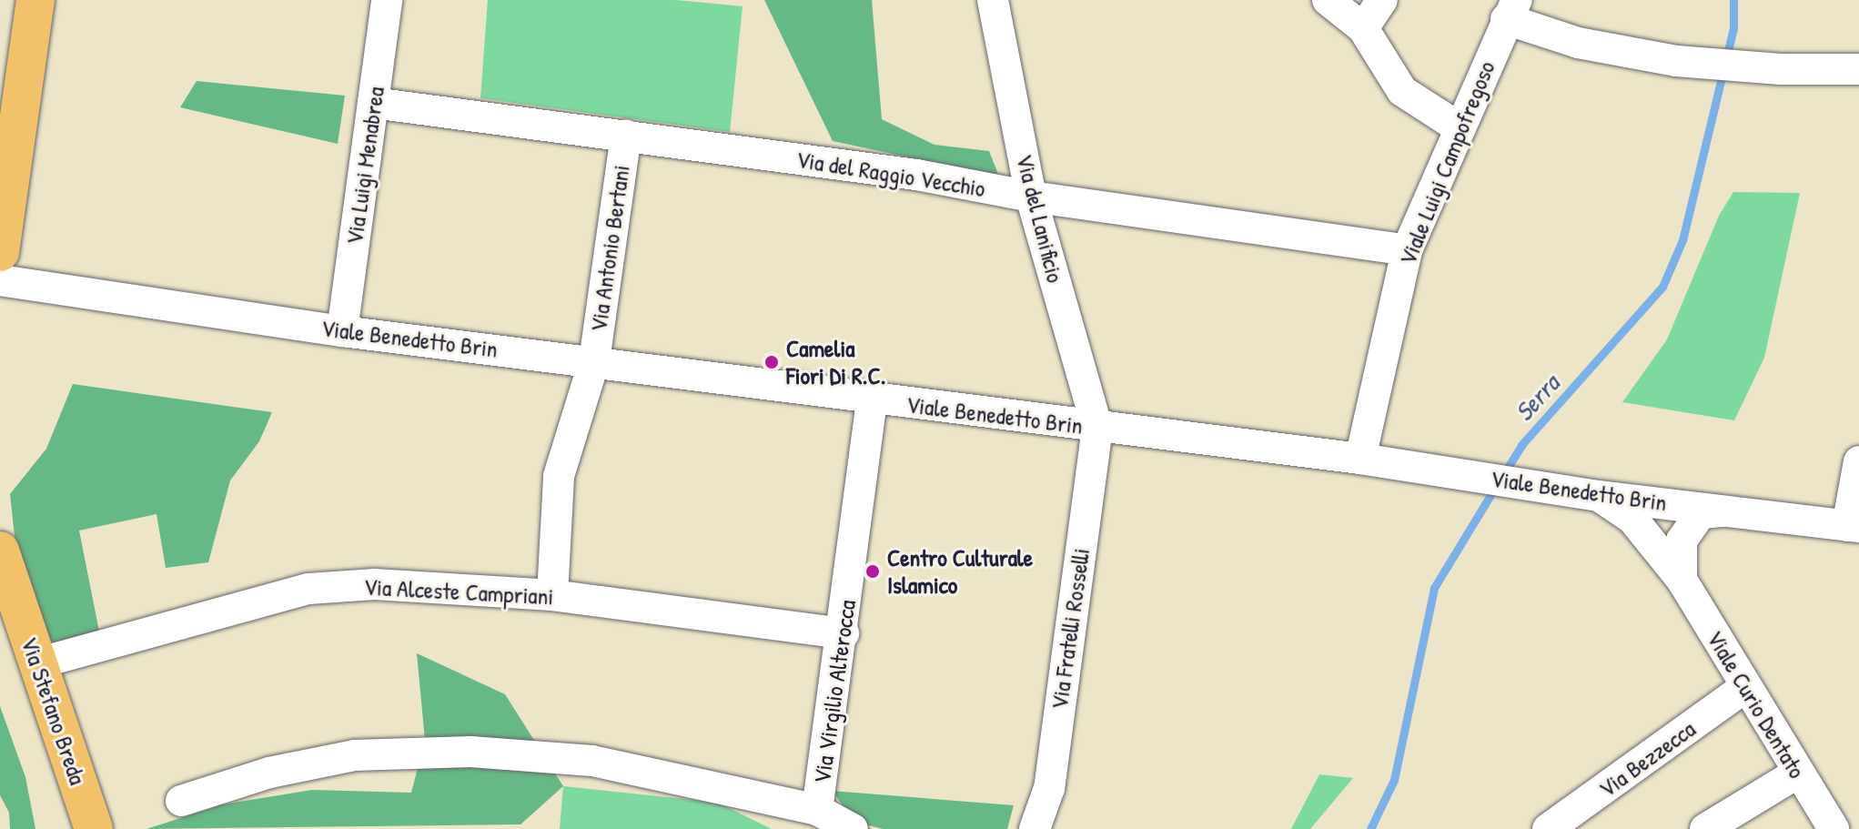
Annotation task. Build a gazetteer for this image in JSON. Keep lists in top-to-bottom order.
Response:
{
  "streets": {
    "main road": ["Via Stefano Breda"],
    "street": [
      "Viale Luigi Campofregoso",
      "Via Luigi Menabrea",
      "Via del Raggio Vecchio",
      "Via del Lanificio",
      "Via Antonio Bertani",
      "Viale Benedetto Brin",
      "Via Alceste Campriani",
      "Via Fratelli Rosselli",
      "Via Virgilio Alterocca",
      "Viale Curio Dentato",
      "Via Bezzecca"
    ]
  },
  "crossings": [
    ["Viale Luigi Campofregoso", "Via del Raggio Vecchio"],
    ["Viale Luigi Campofregoso", "Viale Benedetto Brin"],
    ["Via Luigi Menabrea", "Via del Raggio Vecchio"],
    ["Via Luigi Menabrea", "Viale Benedetto Brin"],
    ["Via del Raggio Vecchio", "Via del Lanificio"],
    ["Via del Raggio Vecchio", "Via Antonio Bertani"],
    ["Via del Lanificio", "Viale Benedetto Brin"],
    ["Via del Lanificio", "Via Fratelli Rosselli"],
    ["Via Antonio Bertani", "Viale Benedetto Brin"],
    ["Via Antonio Bertani", "Via Alceste Campriani"],
    ["Viale Benedetto Brin", "Via Fratelli Rosselli"],
    ["Viale Benedetto Brin", "Via Virgilio Alterocca"],
    ["Viale Benedetto Brin", "Viale Curio Dentato"],
    ["Via Alceste Campriani", "Via Virgilio Alterocca"],
    ["Via Alceste Campriani", "Via Stefano Breda"],
    ["Viale Curio Dentato", "Via Bezzecca"]
  ],
  "water": ["Serra"],
  "places": ["Camelia Fiori Di R.C.", "Centro Culturale Islamico"]
}
